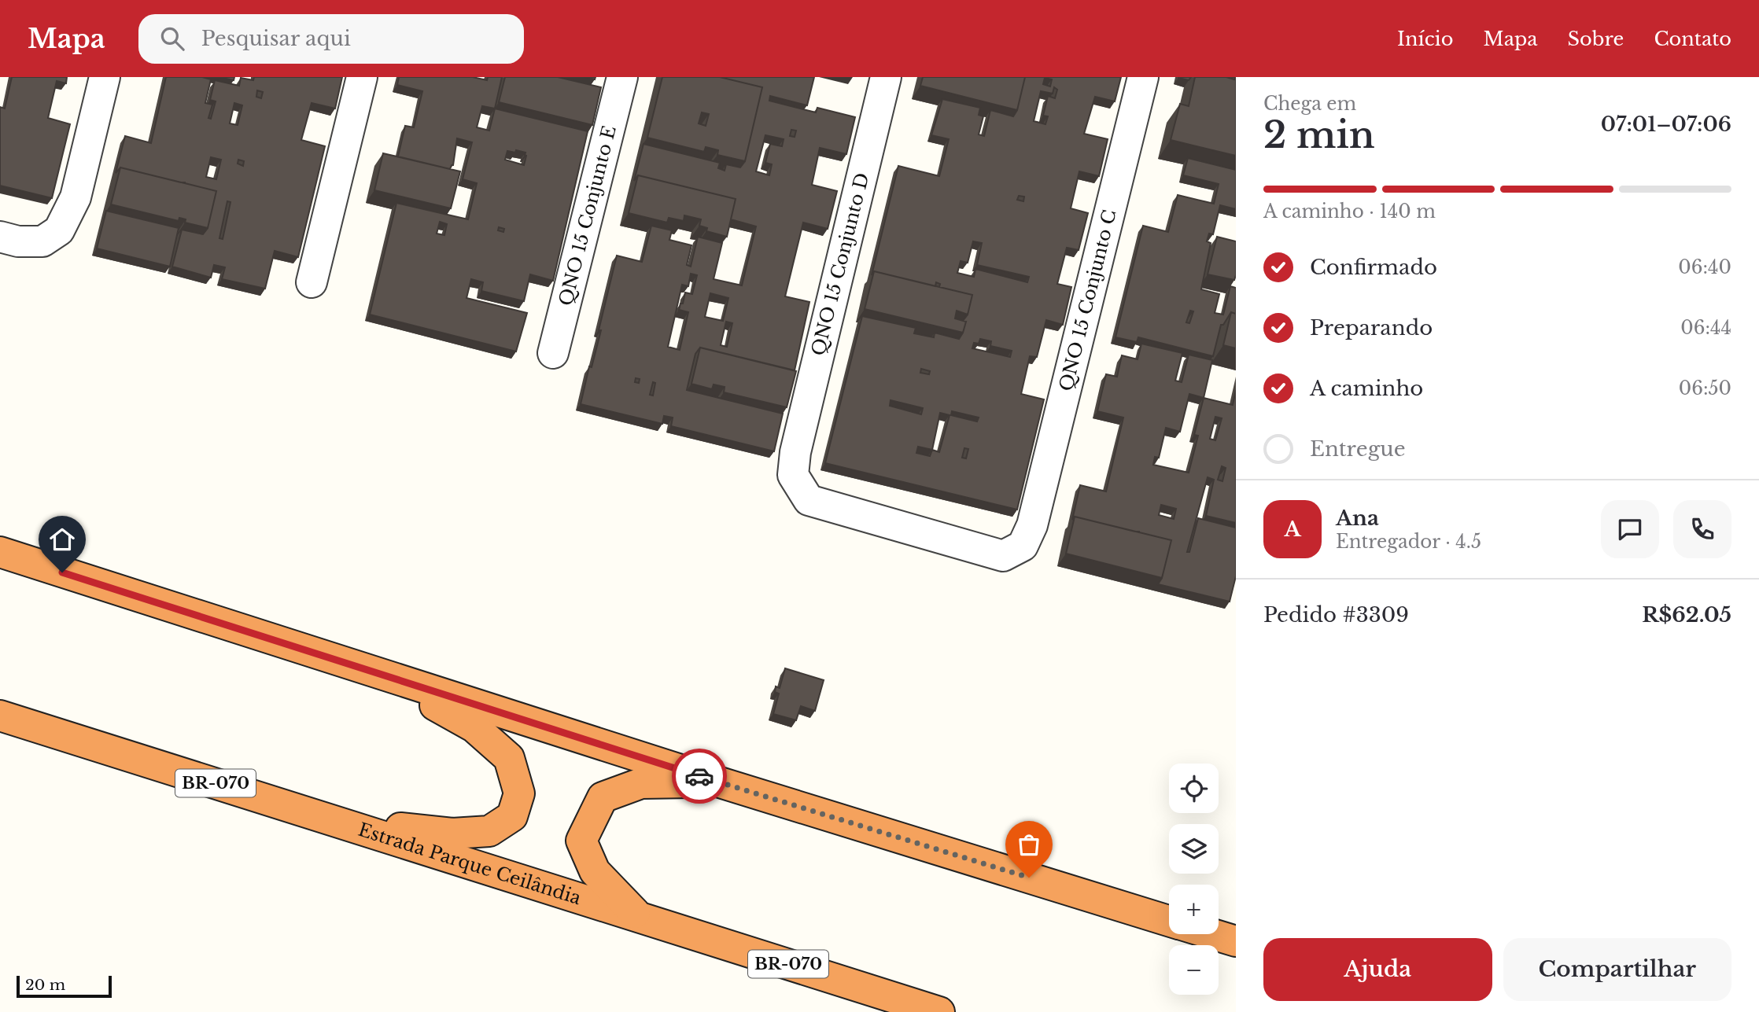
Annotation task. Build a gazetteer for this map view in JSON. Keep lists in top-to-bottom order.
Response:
{
  "streets": {
    "highway": ["BR-070", "Estrada Parque Ceilândia"],
    "street": ["QNO 15 Conjunto E", "QNO 15 Conjunto D", "QNO 15 Conjunto C"]
  },
  "crossings": [
    ["QNO 15 Conjunto D", "QNO 15 Conjunto C"]
  ],
  "scale_bar": "20 m",
  "page": {
    "header": "Mapa",
    "search": "Pesquisar aqui",
    "nav": [
      "Início",
      "Mapa",
      "Sobre",
      "Contato"
    ],
    "heading": ["2 min", "Chega em", "07:01–07:06"],
    "panel": [
      "Ana",
      "Entregador · 4.5",
      "Pedido #3309",
      "R$62.05"
    ],
    "bar": "A caminho · 140 m",
    "list": [
      ["Confirmado", "06:40"],
      ["Preparando", "06:44"],
      ["A caminho", "06:50"],
      "Entregue"
    ],
    "round": "A",
    "map_buttons": ["+", "−"],
    "buttons": ["Ajuda", "Compartilhar"],
    "scale": "20 m"
  }
}
